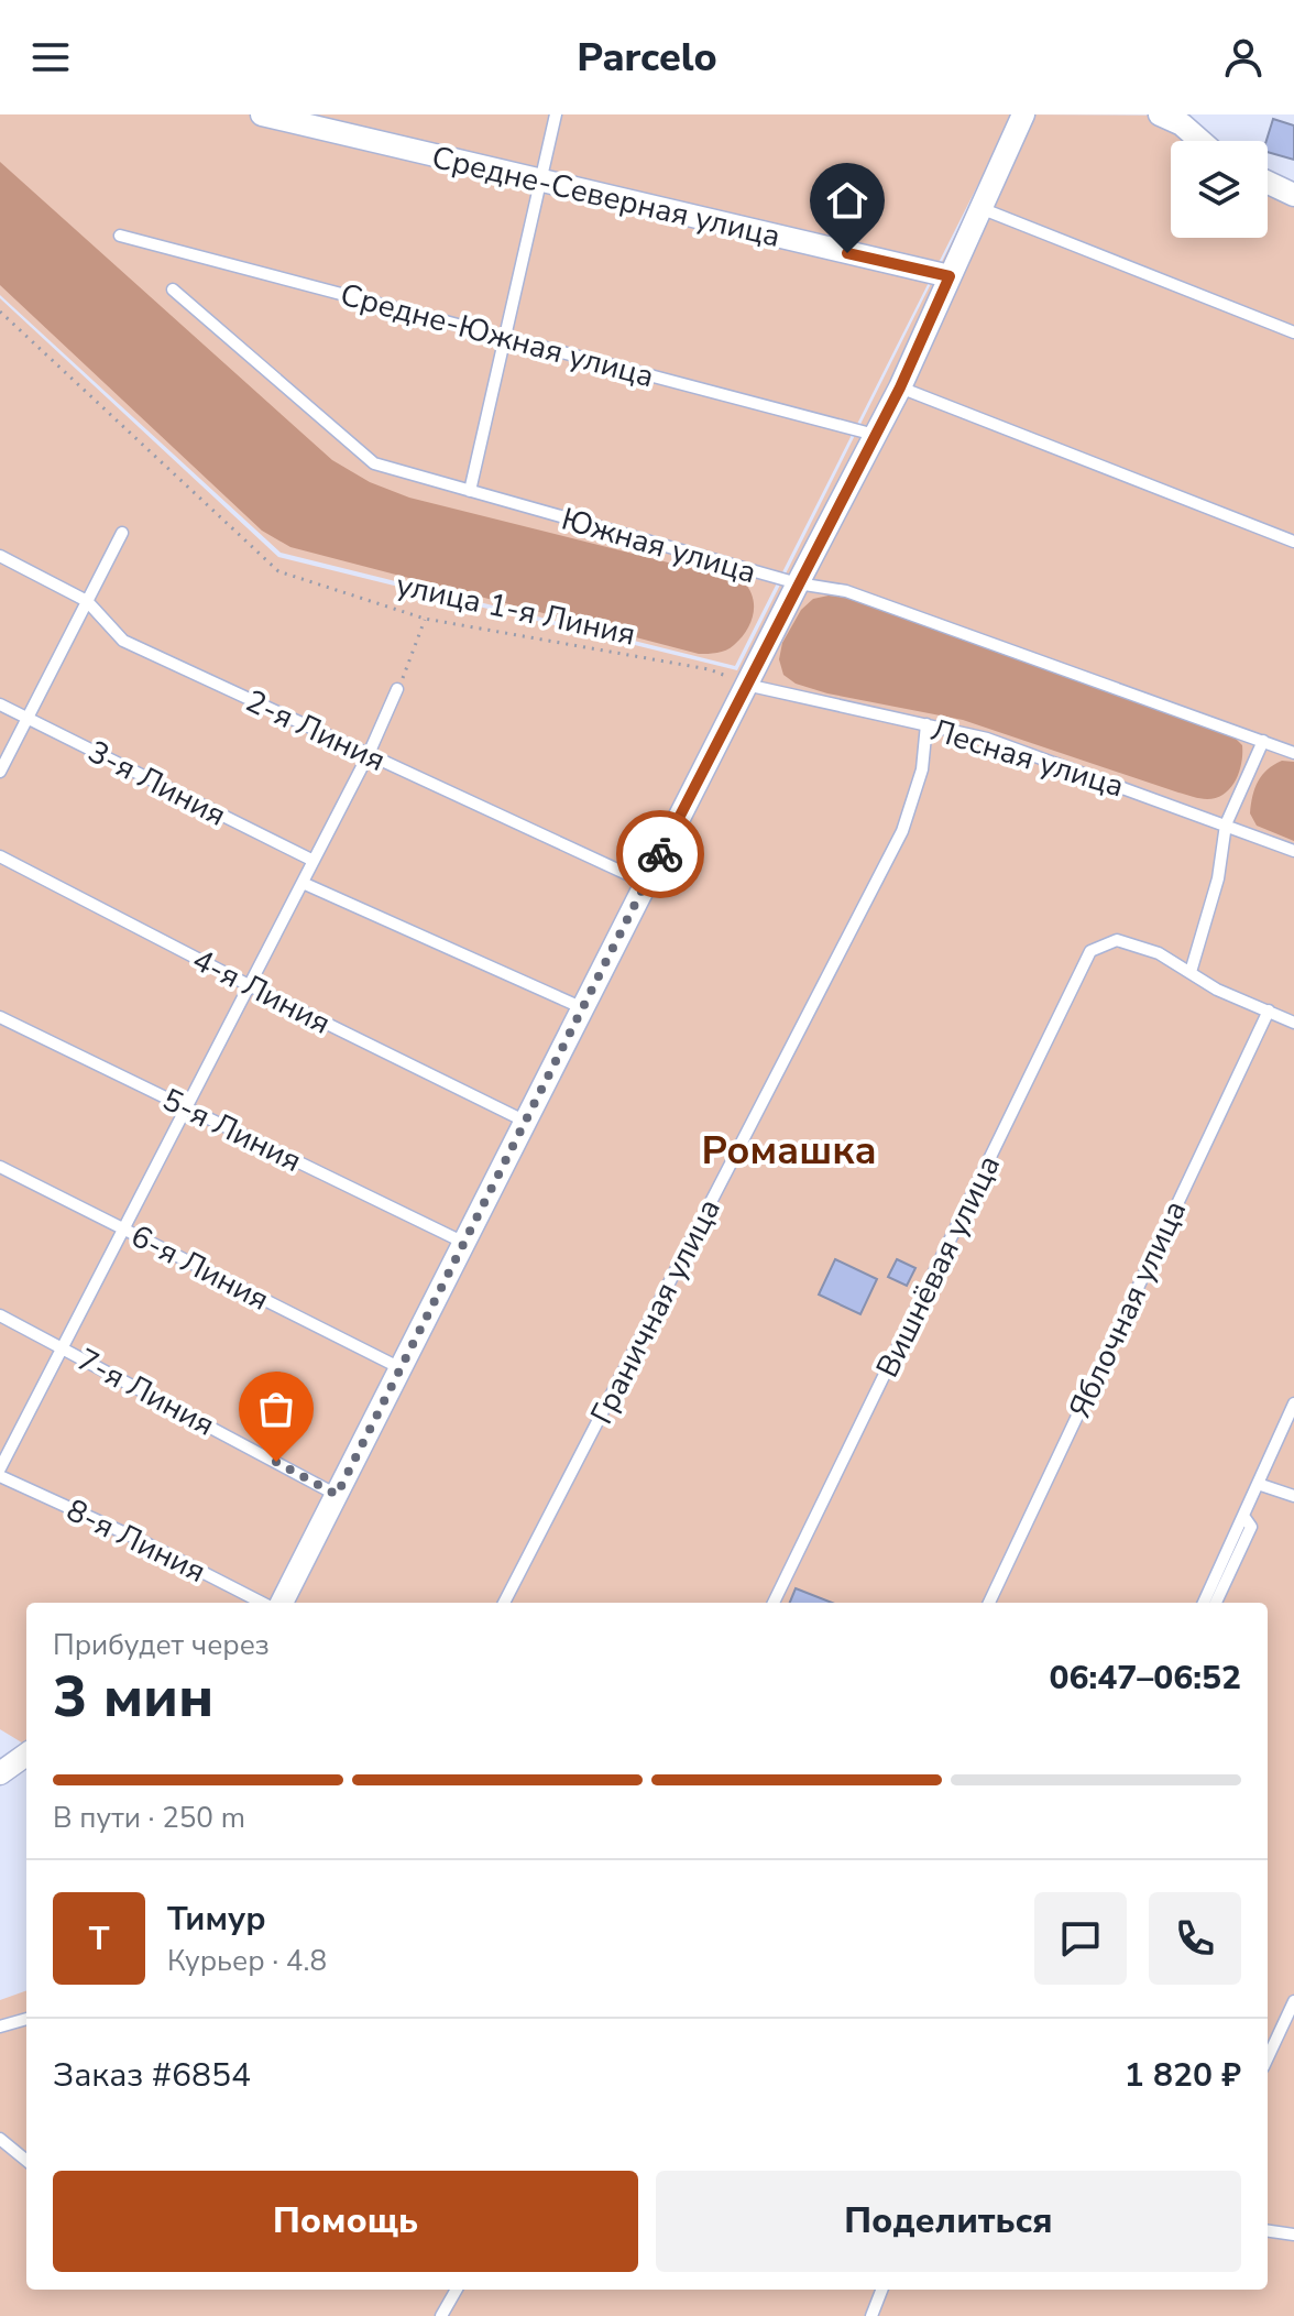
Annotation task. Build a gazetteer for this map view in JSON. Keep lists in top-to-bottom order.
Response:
{
  "streets": {
    "street": ["Средне-Северная улица"],
    "lane": [
      "Средне-Южная улица",
      "Южная улица",
      "2-я Линия",
      "Лесная улица",
      "3-я Линия",
      "4-я Линия",
      "5-я Линия",
      "Вишнёвая улица",
      "6-я Линия",
      "Яблочная улица",
      "Граничная улица",
      "7-я Линия",
      "8-я Линия"
    ],
    "path": ["улица 1-я Линия"]
  },
  "crossings": [
    ["улица 1-я Линия", "Лесная улица"],
    ["Лесная улица", "Граничная улица"]
  ],
  "districts": ["Ромашка"],
  "page": {
    "header": "Parcelo",
    "heading": ["3 мин", "Прибудет через", "06:47–06:52"],
    "panel": [
      "Тимур",
      "Курьер · 4.8",
      "Заказ #6854",
      "1 820 ₽"
    ],
    "bar": "В пути · 250 m",
    "round": "Т",
    "buttons": ["Помощь", "Поделиться"]
  }
}
